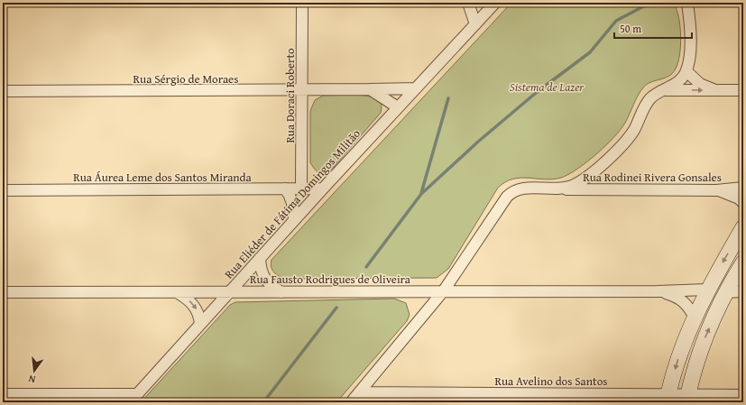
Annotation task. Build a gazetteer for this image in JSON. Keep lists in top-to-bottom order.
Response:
{
  "streets": {
    "street": [
      "Rua Sérgio de Moraes",
      "Rua Doraci Roberto",
      "Rua Áurea Leme dos Santos Miranda",
      "Rua Rodinei Rivera Gonsales",
      "Rua Eliéder de Fátima Domingos Militão",
      "Rua Fausto Rodrigues de Oliveira",
      "Rua Avelino dos Santos"
    ]
  },
  "crossings": [
    ["Rua Sérgio de Moraes", "Rua Doraci Roberto"],
    ["Rua Sérgio de Moraes", "Rua Eliéder de Fátima Domingos Militão"],
    ["Rua Doraci Roberto", "Rua Áurea Leme dos Santos Miranda"],
    ["Rua Áurea Leme dos Santos Miranda", "Rua Eliéder de Fátima Domingos Militão"],
    ["Rua Rodinei Rivera Gonsales", "Rua Fausto Rodrigues de Oliveira"],
    ["Rua Rodinei Rivera Gonsales", "Rua Avelino dos Santos"],
    ["Rua Eliéder de Fátima Domingos Militão", "Rua Fausto Rodrigues de Oliveira"]
  ],
  "parks": ["Sistema de Lazer"],
  "scale_bar": "50 m",
  "north": "bottom"
}
